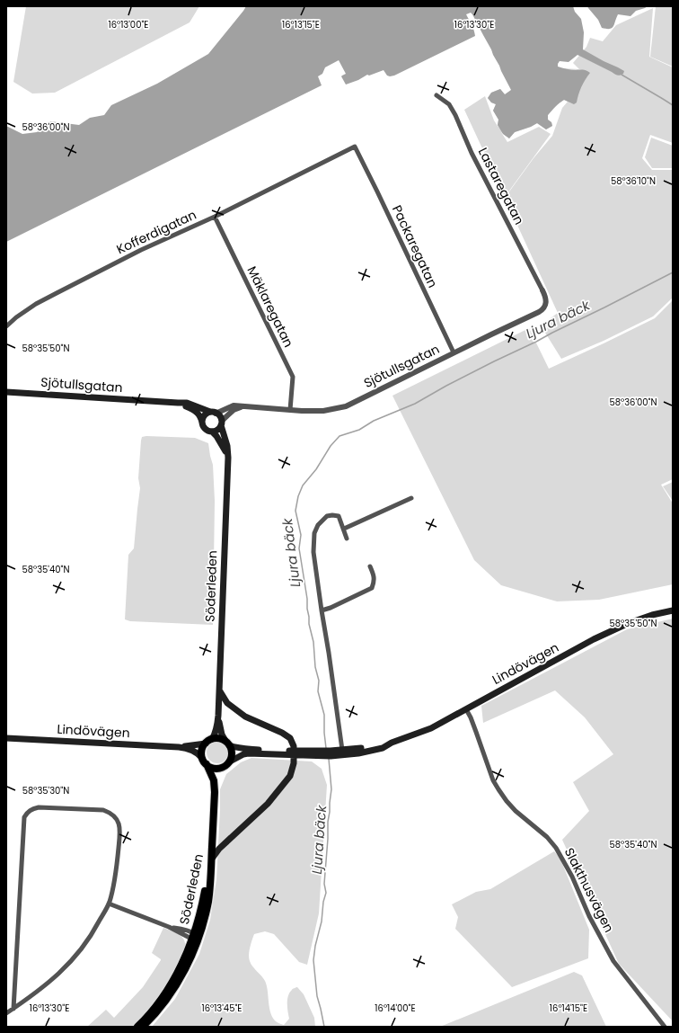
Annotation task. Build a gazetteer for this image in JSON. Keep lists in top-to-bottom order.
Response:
{
  "streets": {
    "main road": ["Sjötullsgatan", "Söderleden", "Lindövägen"],
    "street": [
      "Lastaregatan",
      "Kofferdigatan",
      "Packaregatan",
      "Mäklaregatan",
      "Slakthusvägen"
    ]
  },
  "crossings": [
    ["Lastaregatan", "Sjötullsgatan"],
    ["Kofferdigatan", "Packaregatan"],
    ["Kofferdigatan", "Mäklaregatan"],
    ["Packaregatan", "Sjötullsgatan"],
    ["Mäklaregatan", "Sjötullsgatan"],
    ["Sjötullsgatan", "Söderleden"],
    ["Söderleden", "Lindövägen"],
    ["Lindövägen", "Slakthusvägen"]
  ],
  "water": ["Ljura bäck"],
  "coordinates": [
    "16°13'00\"E",
    "16°13'15\"E",
    "16°13'30\"E",
    "58°36'00\"N",
    "58°36'10\"N",
    "58°35'50\"N",
    "58°35'40\"N",
    "58°35'30\"N",
    "16°13'45\"E",
    "16°14'00\"E",
    "16°14'15\"E"
  ]
}
